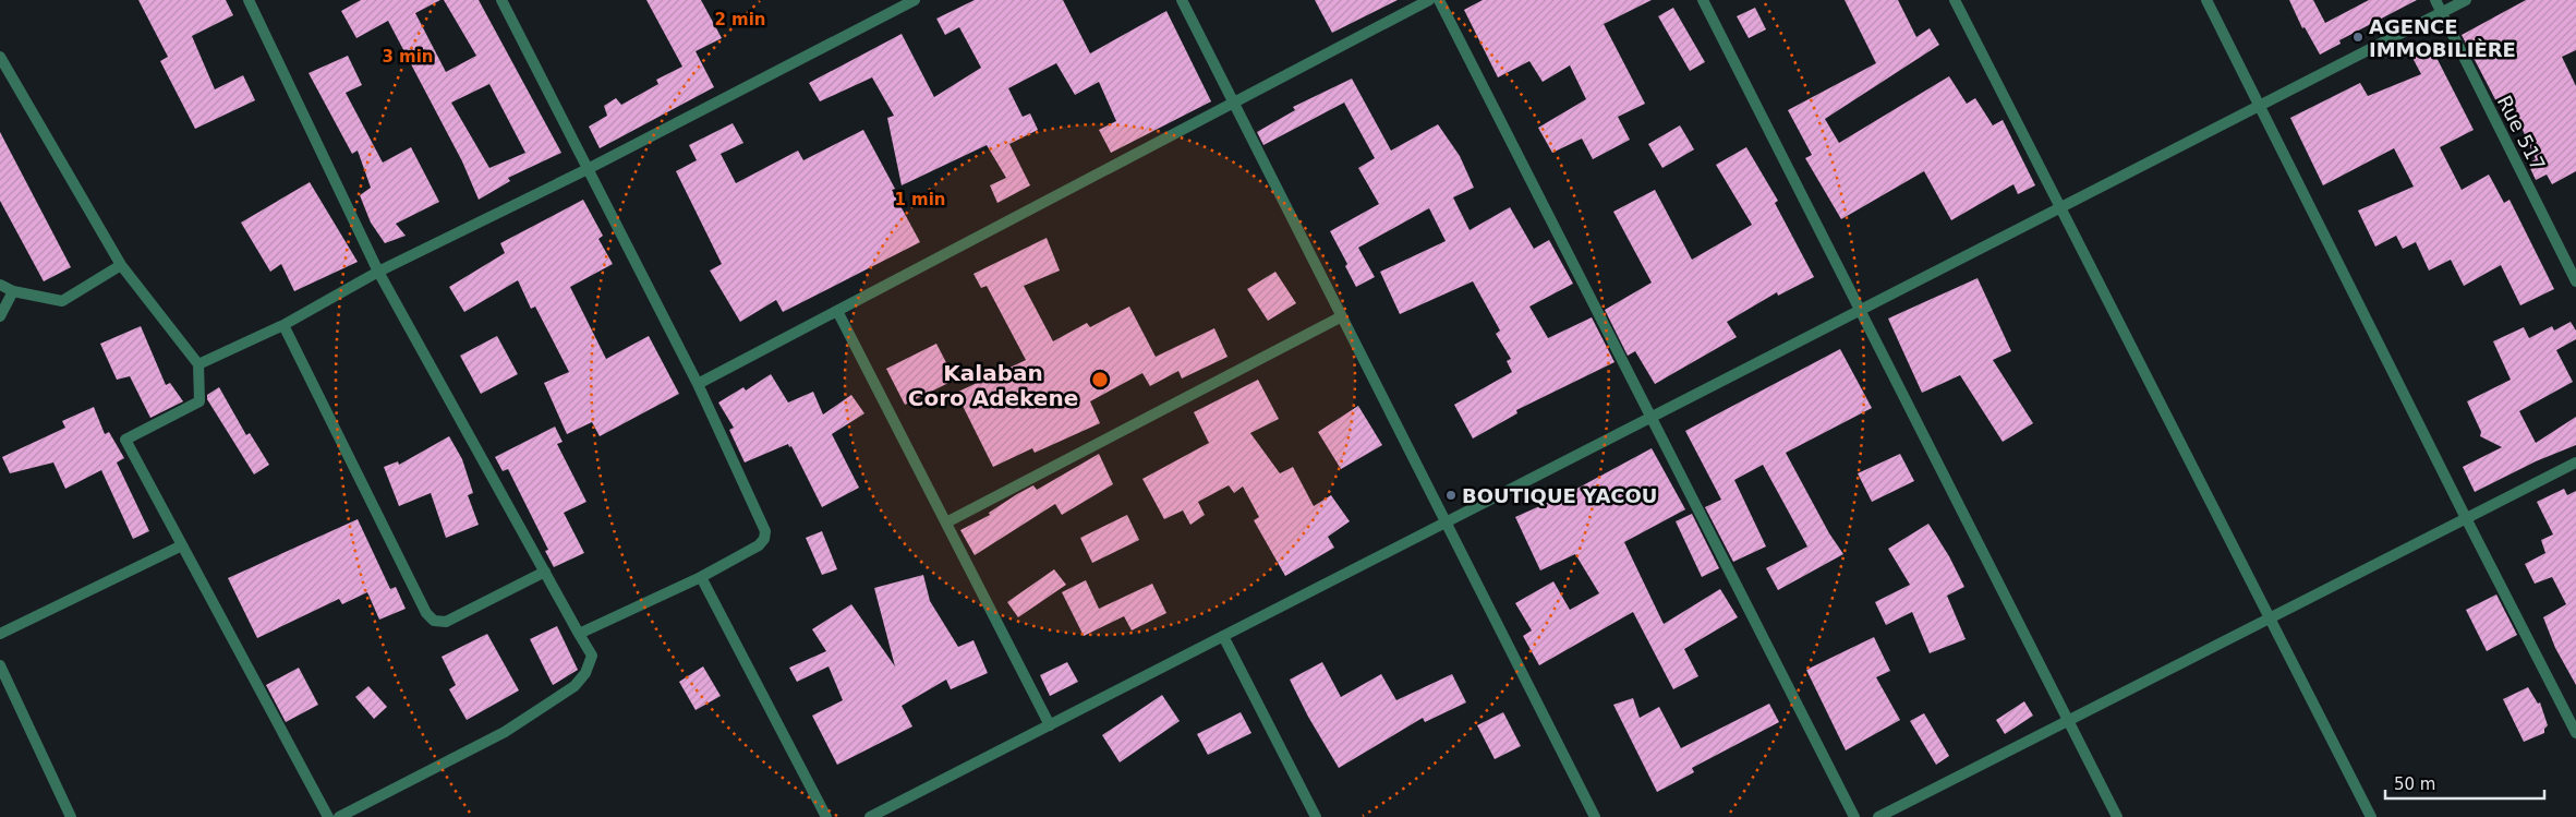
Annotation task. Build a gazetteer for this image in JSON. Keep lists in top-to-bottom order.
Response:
{
  "streets": {
    "street": ["Rue 517"]
  },
  "districts": ["Kalaban Coro Adekene"],
  "places": ["AGENCE IMMOBILIÈRE", "BOUTIQUE YACOU"],
  "scale_bar": "50 m",
  "rings": ["2 min", "3 min", "1 min"]
}
